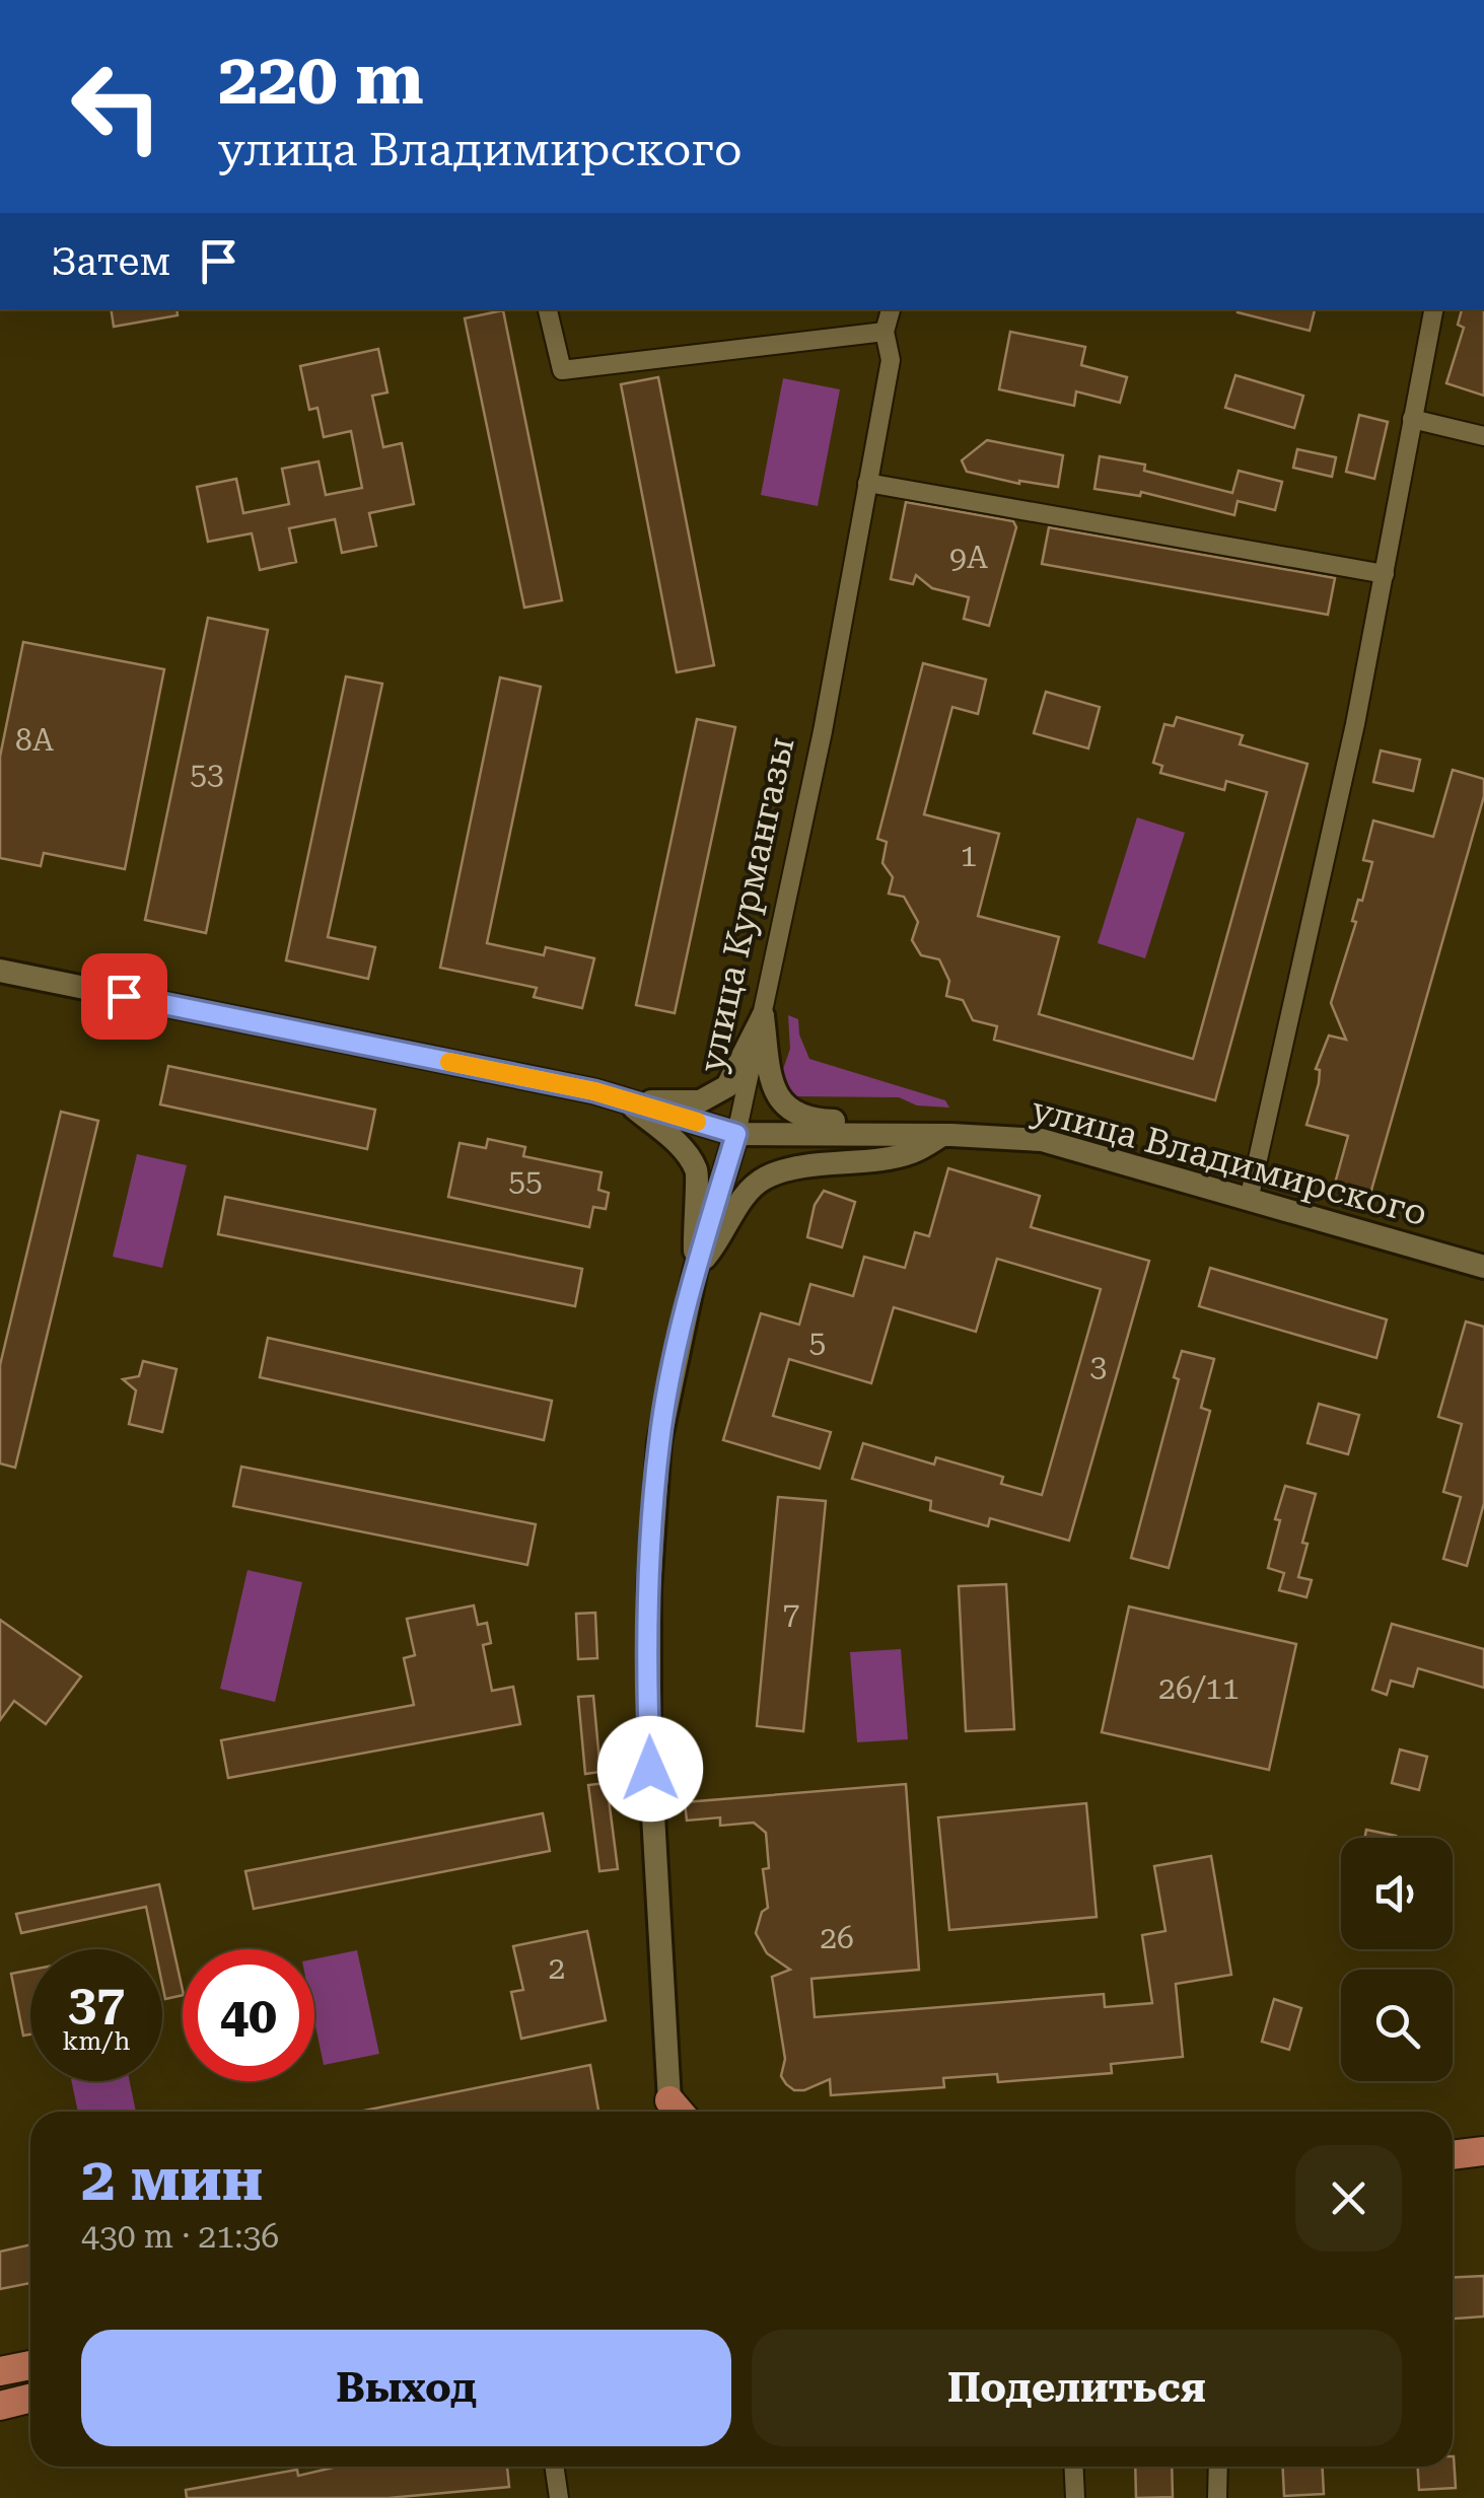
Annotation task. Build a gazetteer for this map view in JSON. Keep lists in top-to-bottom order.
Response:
{
  "streets": {
    "street": ["улица Курмангазы", "улица Владимирского"]
  },
  "crossings": [
    ["улица Курмангазы", "улица Владимирского"]
  ],
  "house_numbers": [
    "9А",
    "8А",
    "53",
    "1",
    "55",
    "5",
    "3",
    "7",
    "26/11",
    "26",
    "2"
  ],
  "page": {
    "turn": ["220 m", "улица Владимирского"],
    "then": "Затем",
    "speed": "37 km/h",
    "limit": "40",
    "heading": ["2 мин", "430 m · 21:36"],
    "buttons": ["Выход", "Поделиться"]
  }
}
